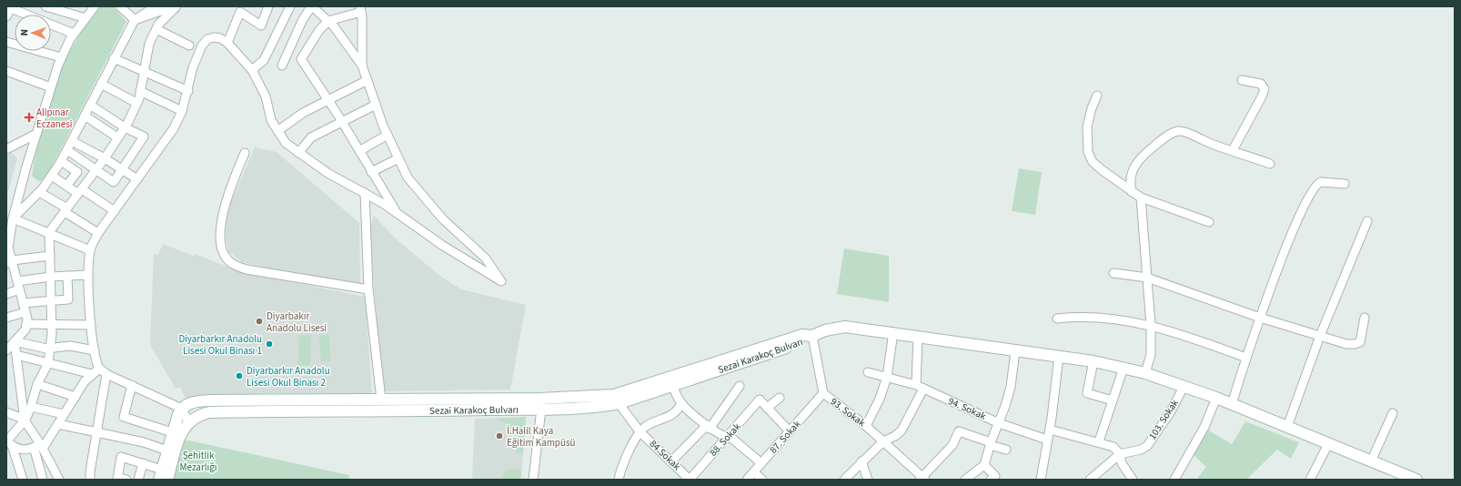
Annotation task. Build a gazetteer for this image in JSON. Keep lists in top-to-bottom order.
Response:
{
  "streets": {
    "street": [
      "Sezai Karakoç Bulvarı",
      "94. Sokak",
      "93. Sokak",
      "103. Sokak",
      "87. Sokak",
      "88. Sokak",
      "84.Sokak"
    ]
  },
  "crossings": [
    ["Sezai Karakoç Bulvarı", "93. Sokak"],
    ["Sezai Karakoç Bulvarı", "84.Sokak"],
    ["93. Sokak", "87. Sokak"],
    ["88. Sokak", "84.Sokak"]
  ],
  "parks": ["Şehitlik Mezarlığı"],
  "places": {
    "health": ["Alipınar Eczanesi"],
    "other": [
      "Diyarbakır Anadolu Lisesi",
      "Diyarbarkır Anadolu Lisesi Okul Binası 1",
      "Diyarbarkır Anadolu Lisesi Okul Binası 2",
      "İ.Halil Kaya Eğitim Kampüsü"
    ]
  },
  "north": "left"
}
